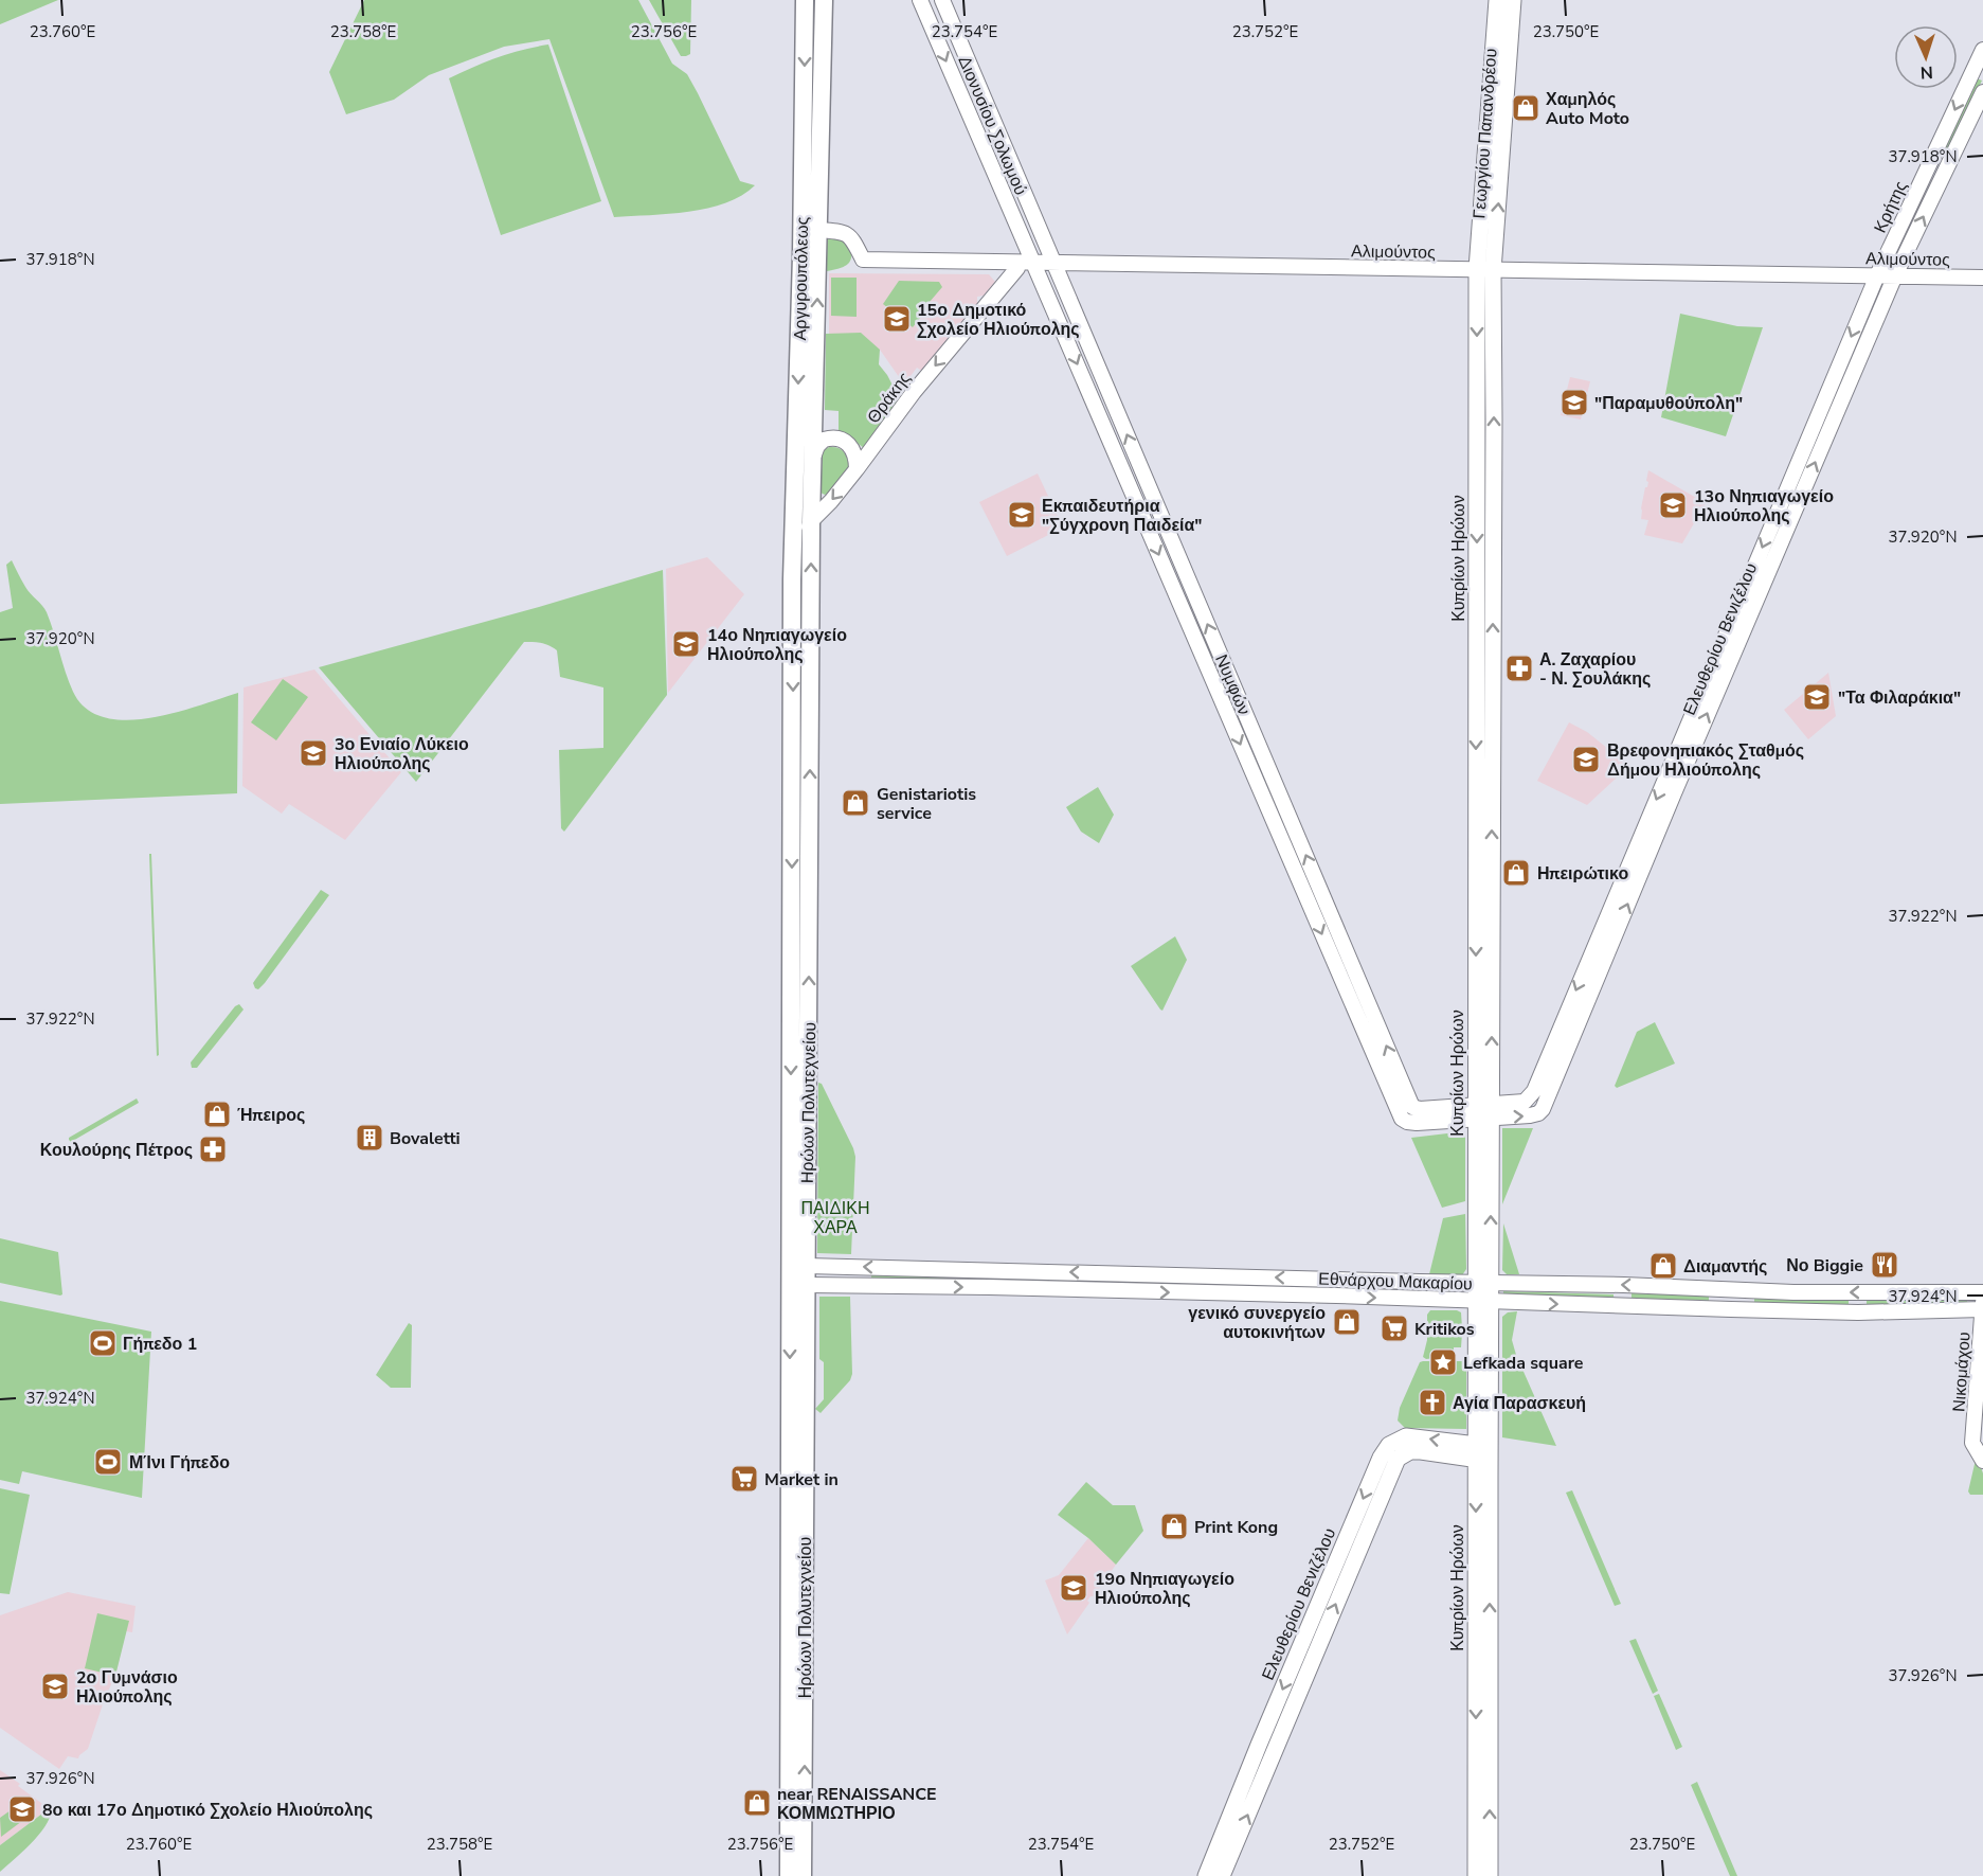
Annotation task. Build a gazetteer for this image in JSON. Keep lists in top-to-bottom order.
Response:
{
  "streets": {
    "main road": [
      "Γεωργίου Παπανδρέου",
      "Αργυρουπόλεως",
      "Κυπρίων Ηρώων",
      "Ελευθερίου Βενιζέλου",
      "Ηρώων Πολυτεχνείου"
    ],
    "street": [
      "Διονυσίου Σολωμού",
      "Κρήτης",
      "Αλιμούντος",
      "Θράκης",
      "Νυμφών",
      "Εθνάρχου Μακαρίου",
      "Νικομάχου"
    ]
  },
  "crossings": [
    ["Διονυσίου Σολωμού", "Αλιμούντος"],
    ["Διονυσίου Σολωμού", "Νυμφών"],
    ["Γεωργίου Παπανδρέου", "Αλιμούντος"],
    ["Γεωργίου Παπανδρέου", "Κυπρίων Ηρώων"],
    ["Κρήτης", "Αλιμούντος"],
    ["Κρήτης", "Ελευθερίου Βενιζέλου"],
    ["Αλιμούντος", "Αργυρουπόλεως"],
    ["Αλιμούντος", "Θράκης"],
    ["Αλιμούντος", "Κυπρίων Ηρώων"],
    ["Αλιμούντος", "Ελευθερίου Βενιζέλου"],
    ["Αλιμούντος", "Νυμφών"],
    ["Αργυρουπόλεως", "Θράκης"],
    ["Αργυρουπόλεως", "Ηρώων Πολυτεχνείου"],
    ["Θράκης", "Ηρώων Πολυτεχνείου"],
    ["Κυπρίων Ηρώων", "Ελευθερίου Βενιζέλου"],
    ["Κυπρίων Ηρώων", "Νυμφών"],
    ["Κυπρίων Ηρώων", "Εθνάρχου Μακαρίου"],
    ["Ελευθερίου Βενιζέλου", "Νυμφών"],
    ["Ηρώων Πολυτεχνείου", "Εθνάρχου Μακαρίου"],
    ["Εθνάρχου Μακαρίου", "Νικομάχου"]
  ],
  "one_way": ["Θράκης"],
  "parks": ["ΠΑΙΔΙΚΗ ΧΑΡΑ"],
  "places": {
    "shop": [
      "Χαμηλός Auto Moto",
      "Genistariotis service",
      "Ηπειρώτικο",
      "Ήπειρος",
      "Διαμαντής",
      "γενικό συνεργείο αυτοκινήτων",
      "Print Kong",
      "near RENAISSANCE ΚΟΜΜΩΤΗΡΙΟ"
    ],
    "school or university": [
      "15ο Δημοτικό Σχολείο Ηλιούπολης",
      "\"Παραμυθούπολη\"",
      "13ο Νηπιαγωγείο Ηλιούπολης",
      "Εκπαιδευτήρια \"Σύγχρονη Παιδεία\"",
      "14ο Νηπιαγωγείο Ηλιούπολης",
      "\"Τα Φιλαράκια\"",
      "3ο Ενιαίο Λύκειο Ηλιούπολης",
      "Βρεφονηπιακός Σταθμός Δήμου Ηλιούπολης",
      "19ο Νηπιαγωγείο Ηλιούπολης",
      "2ο Γυμνάσιο Ηλιούπολης",
      "8ο και 17ο Δημοτικό Σχολείο Ηλιούπολης"
    ],
    "pharmacy": ["Α. Ζαχαρίου - Ν. Σουλάκης", "Κουλούρης Πέτρος"],
    "building": ["Bovaletti"],
    "restaurant": ["Νο Biggie"],
    "supermarket": ["Kritikos", "Market in"],
    "sports": ["Γήπεδο 1", "ΜΊνι Γήπεδο"],
    "place": ["Lefkada square"],
    "church": ["Αγία Παρασκευή"]
  },
  "north": "bottom",
  "coordinates": [
    "23.760°E",
    "23.758°E",
    "23.756°E",
    "23.754°E",
    "23.752°E",
    "23.750°E",
    "37.918°N",
    "37.920°N",
    "37.922°N",
    "37.924°N",
    "37.926°N"
  ]
}
